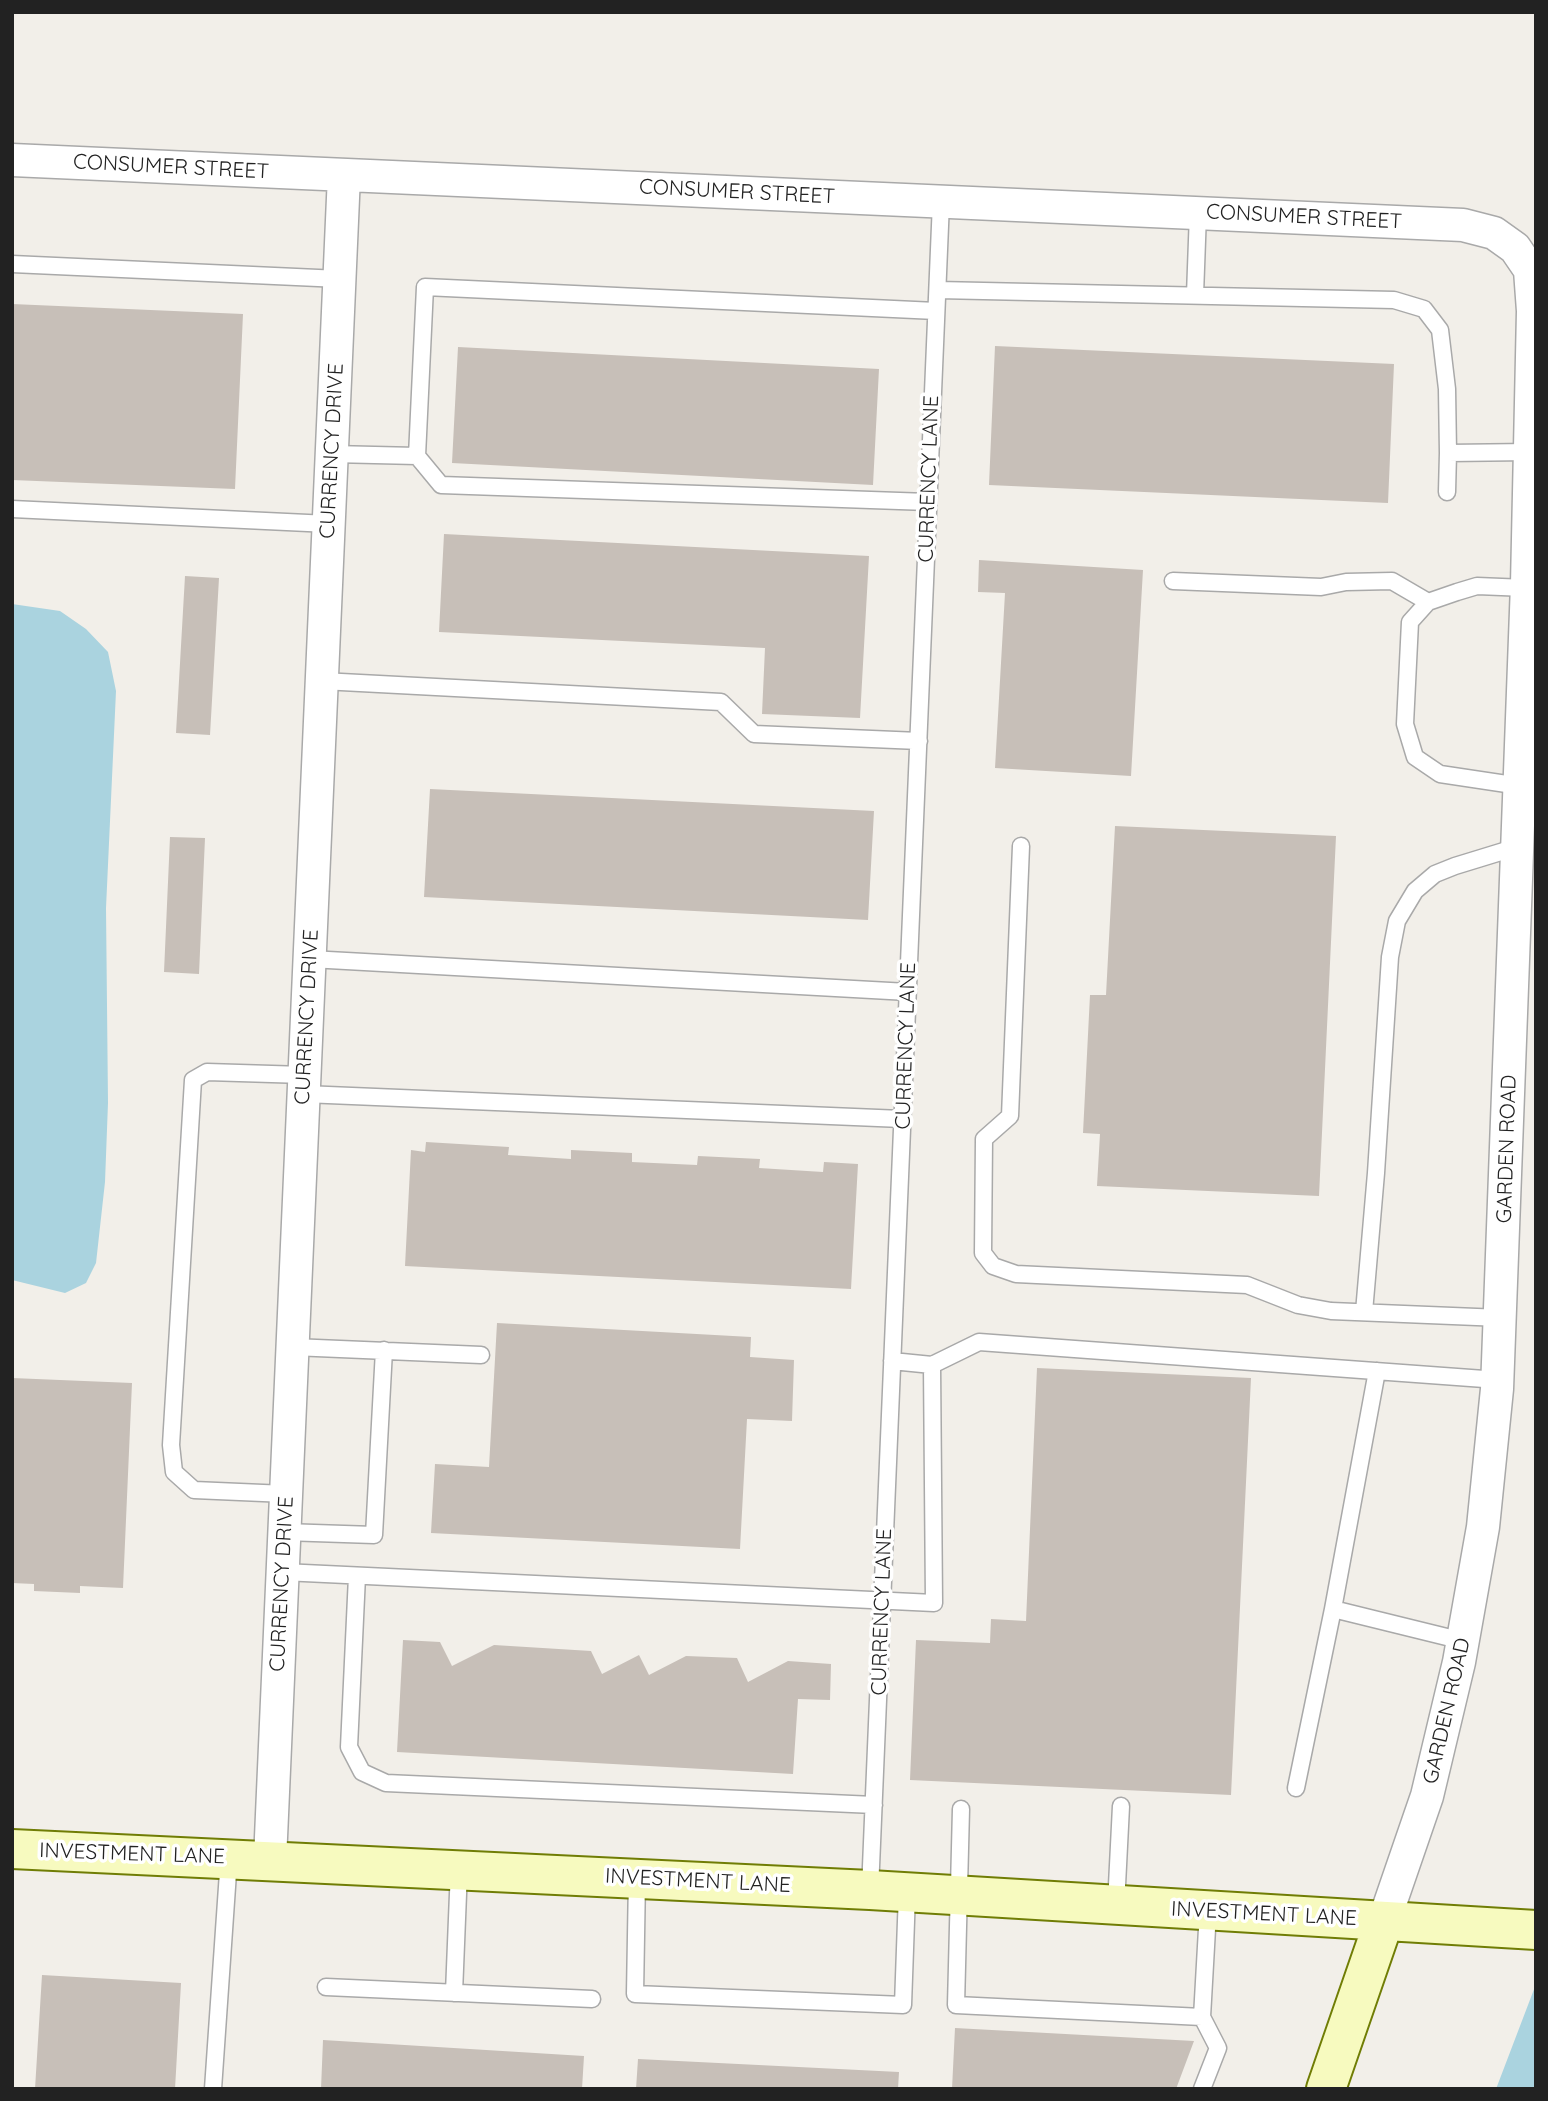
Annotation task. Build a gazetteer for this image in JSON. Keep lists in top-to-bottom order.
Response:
{
  "streets": {
    "street": [
      "CONSUMER STREET",
      "CURRENCY DRIVE",
      "GARDEN ROAD",
      "INVESTMENT LANE"
    ],
    "lane": ["CURRENCY LANE"]
  },
  "crossings": [
    ["CONSUMER STREET", "CURRENCY DRIVE"],
    ["CONSUMER STREET", "CURRENCY LANE"],
    ["CONSUMER STREET", "GARDEN ROAD"],
    ["CURRENCY DRIVE", "INVESTMENT LANE"],
    ["CURRENCY LANE", "INVESTMENT LANE"],
    ["GARDEN ROAD", "INVESTMENT LANE"]
  ]
}
